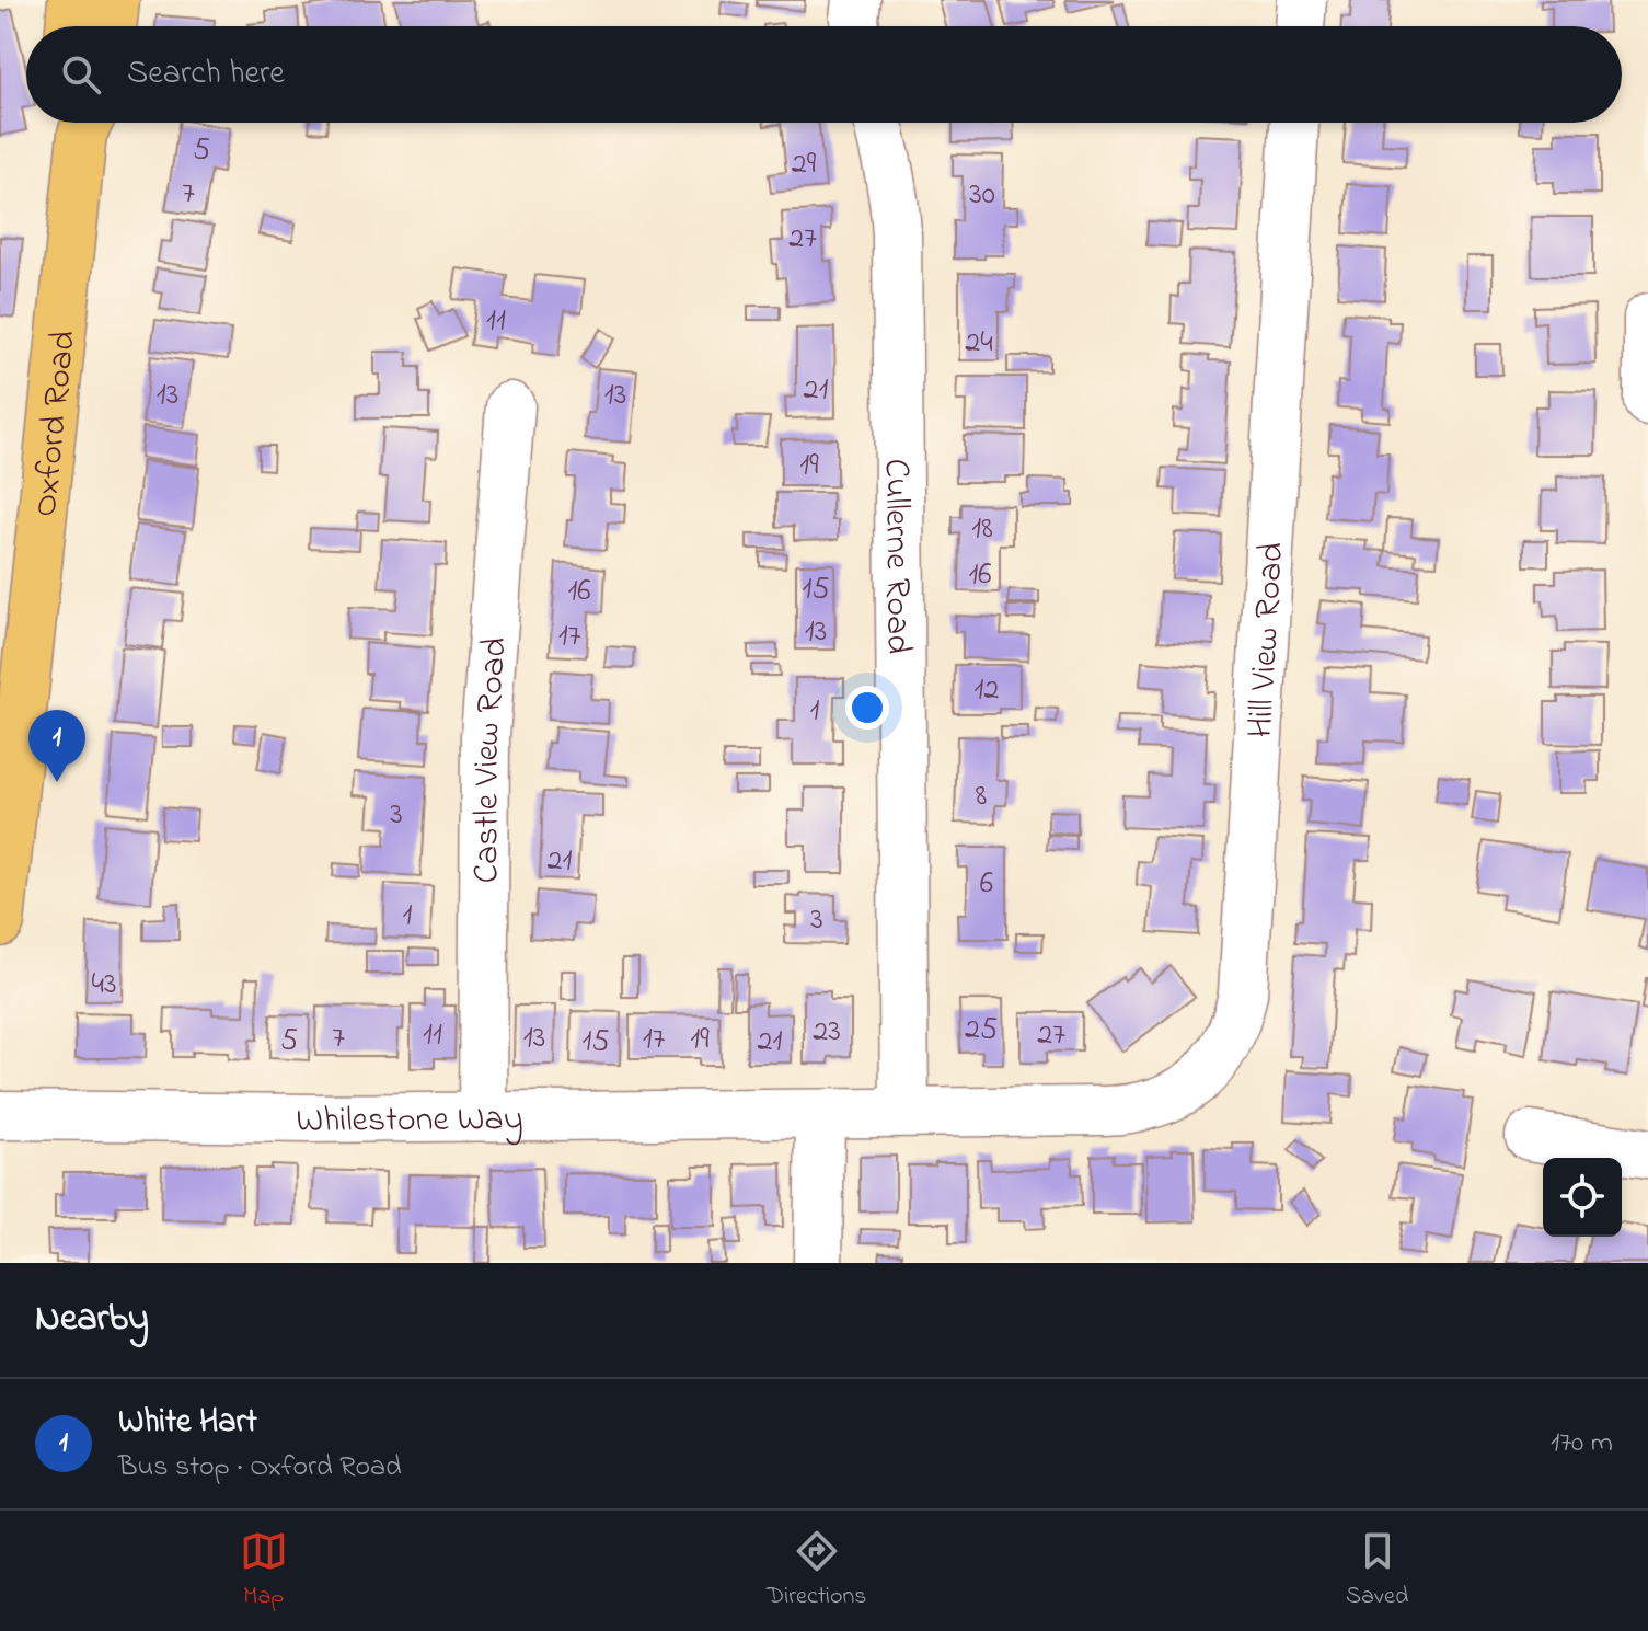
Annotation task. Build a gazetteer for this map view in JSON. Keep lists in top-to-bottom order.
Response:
{
  "streets": {
    "main road": ["Oxford Road"],
    "street": [
      "Cullerne Road",
      "Hill View Road",
      "Castle View Road",
      "Whilestone Way"
    ]
  },
  "crossings": [
    ["Cullerne Road", "Whilestone Way"],
    ["Hill View Road", "Whilestone Way"],
    ["Castle View Road", "Whilestone Way"]
  ],
  "house_numbers": [
    "5",
    "29",
    "7",
    "30",
    "27",
    "11",
    "24",
    "21",
    "13",
    "13",
    "19",
    "18",
    "16",
    "15",
    "16",
    "13",
    "17",
    "12",
    "1",
    "8",
    "3",
    "21",
    "6",
    "1",
    "3",
    "43",
    "25",
    "23",
    "11",
    "27",
    "7",
    "13",
    "17",
    "19",
    "5",
    "15",
    "21"
  ],
  "page": {
    "search": "Search here",
    "pins": "1",
    "heading": "Nearby",
    "list": [
      {
        "mark": "1",
        "name": "White Hart",
        "note": "Bus stop · Oxford Road",
        "value": "170 m"
      }
    ],
    "nav": ["Map", "Directions", "Saved"]
  }
}
